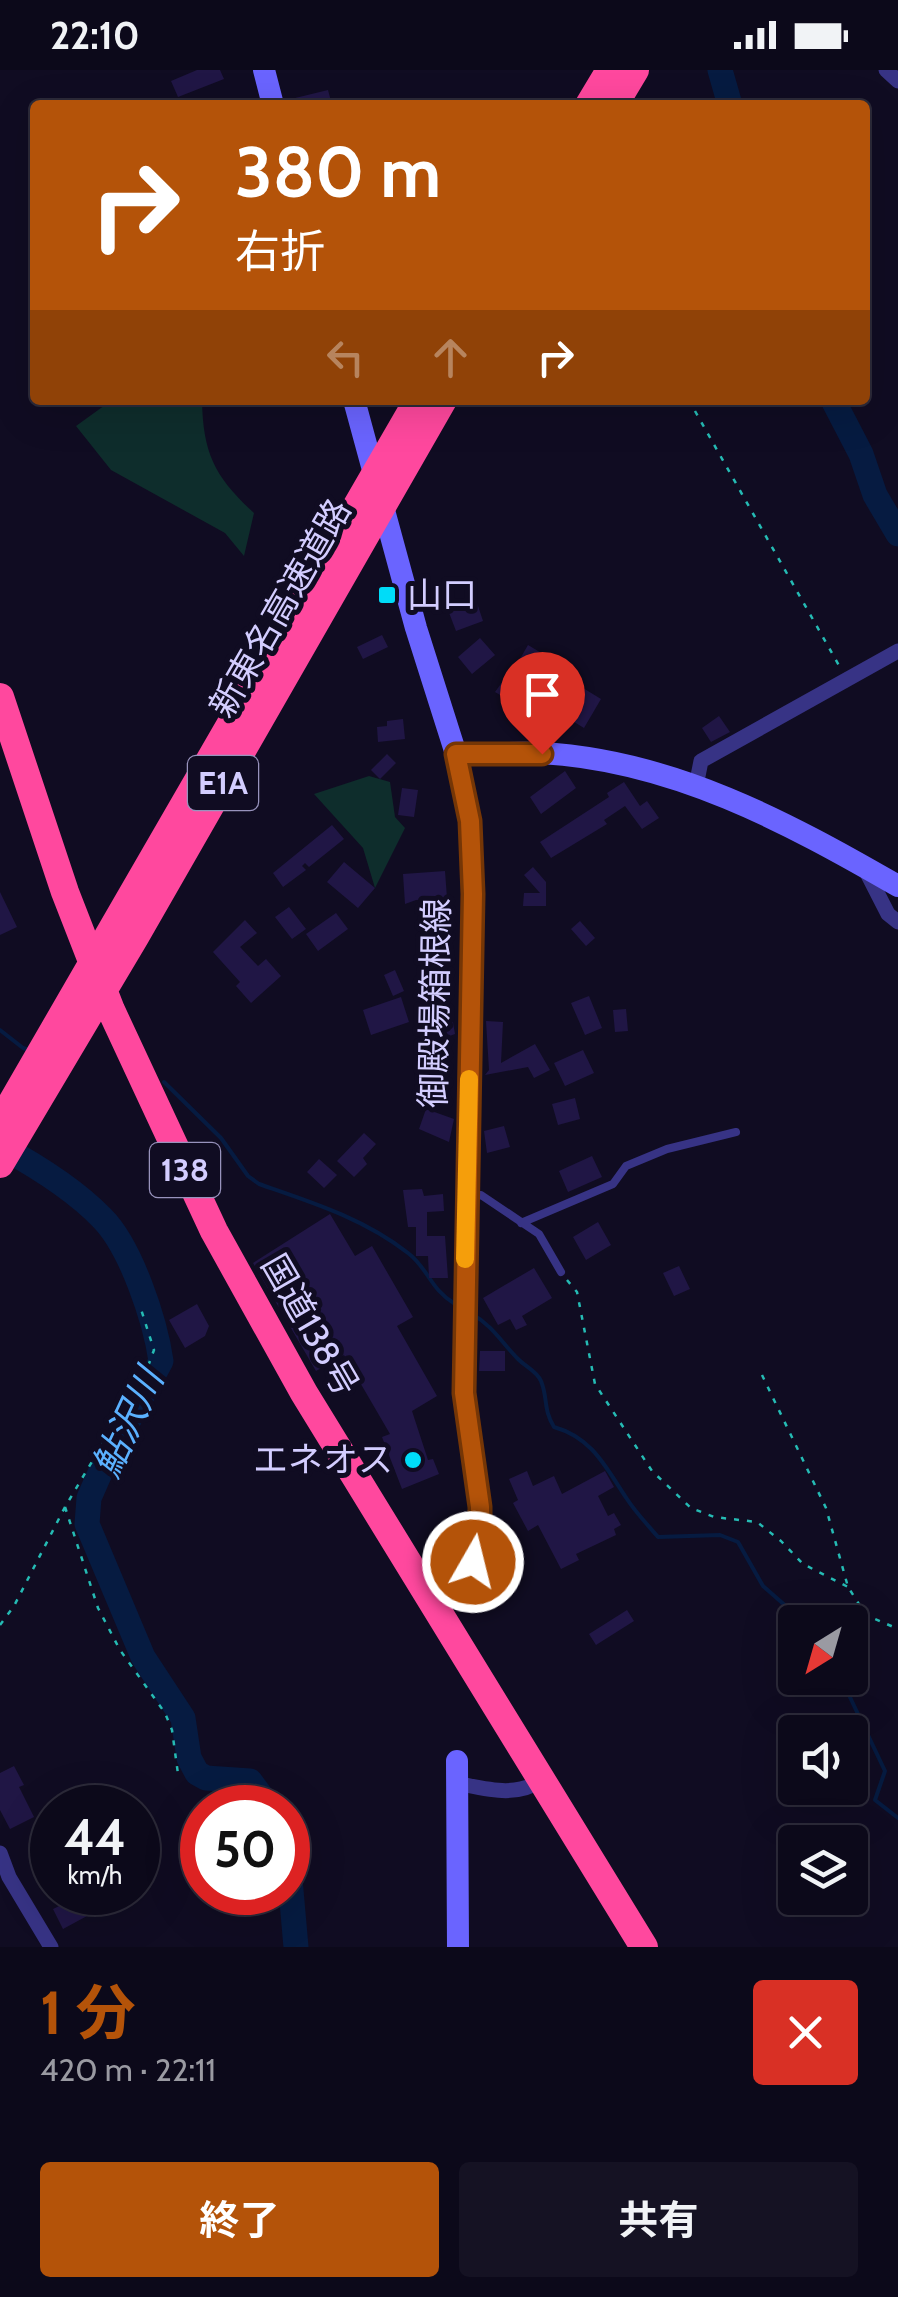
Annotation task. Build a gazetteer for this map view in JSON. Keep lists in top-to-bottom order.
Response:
{
  "streets": {
    "highway": [
      "新東名高速道路",
      "E1A",
      "138",
      "国道138号"
    ],
    "main road": ["御殿場箱根線"]
  },
  "crossings": [
    ["御殿場箱根線", "国道138号"]
  ],
  "water": ["鮎沢川"],
  "places": {
    "transit": ["山口"],
    "other": ["エネオス"]
  },
  "north": "bottom left",
  "page": {
    "status": "22:10",
    "turn": ["380 m", "右折"],
    "speed": "44 km/h",
    "limit": "50",
    "heading": ["1 分", "420 m · 22:11"],
    "buttons": ["終了", "共有"]
  }
}
